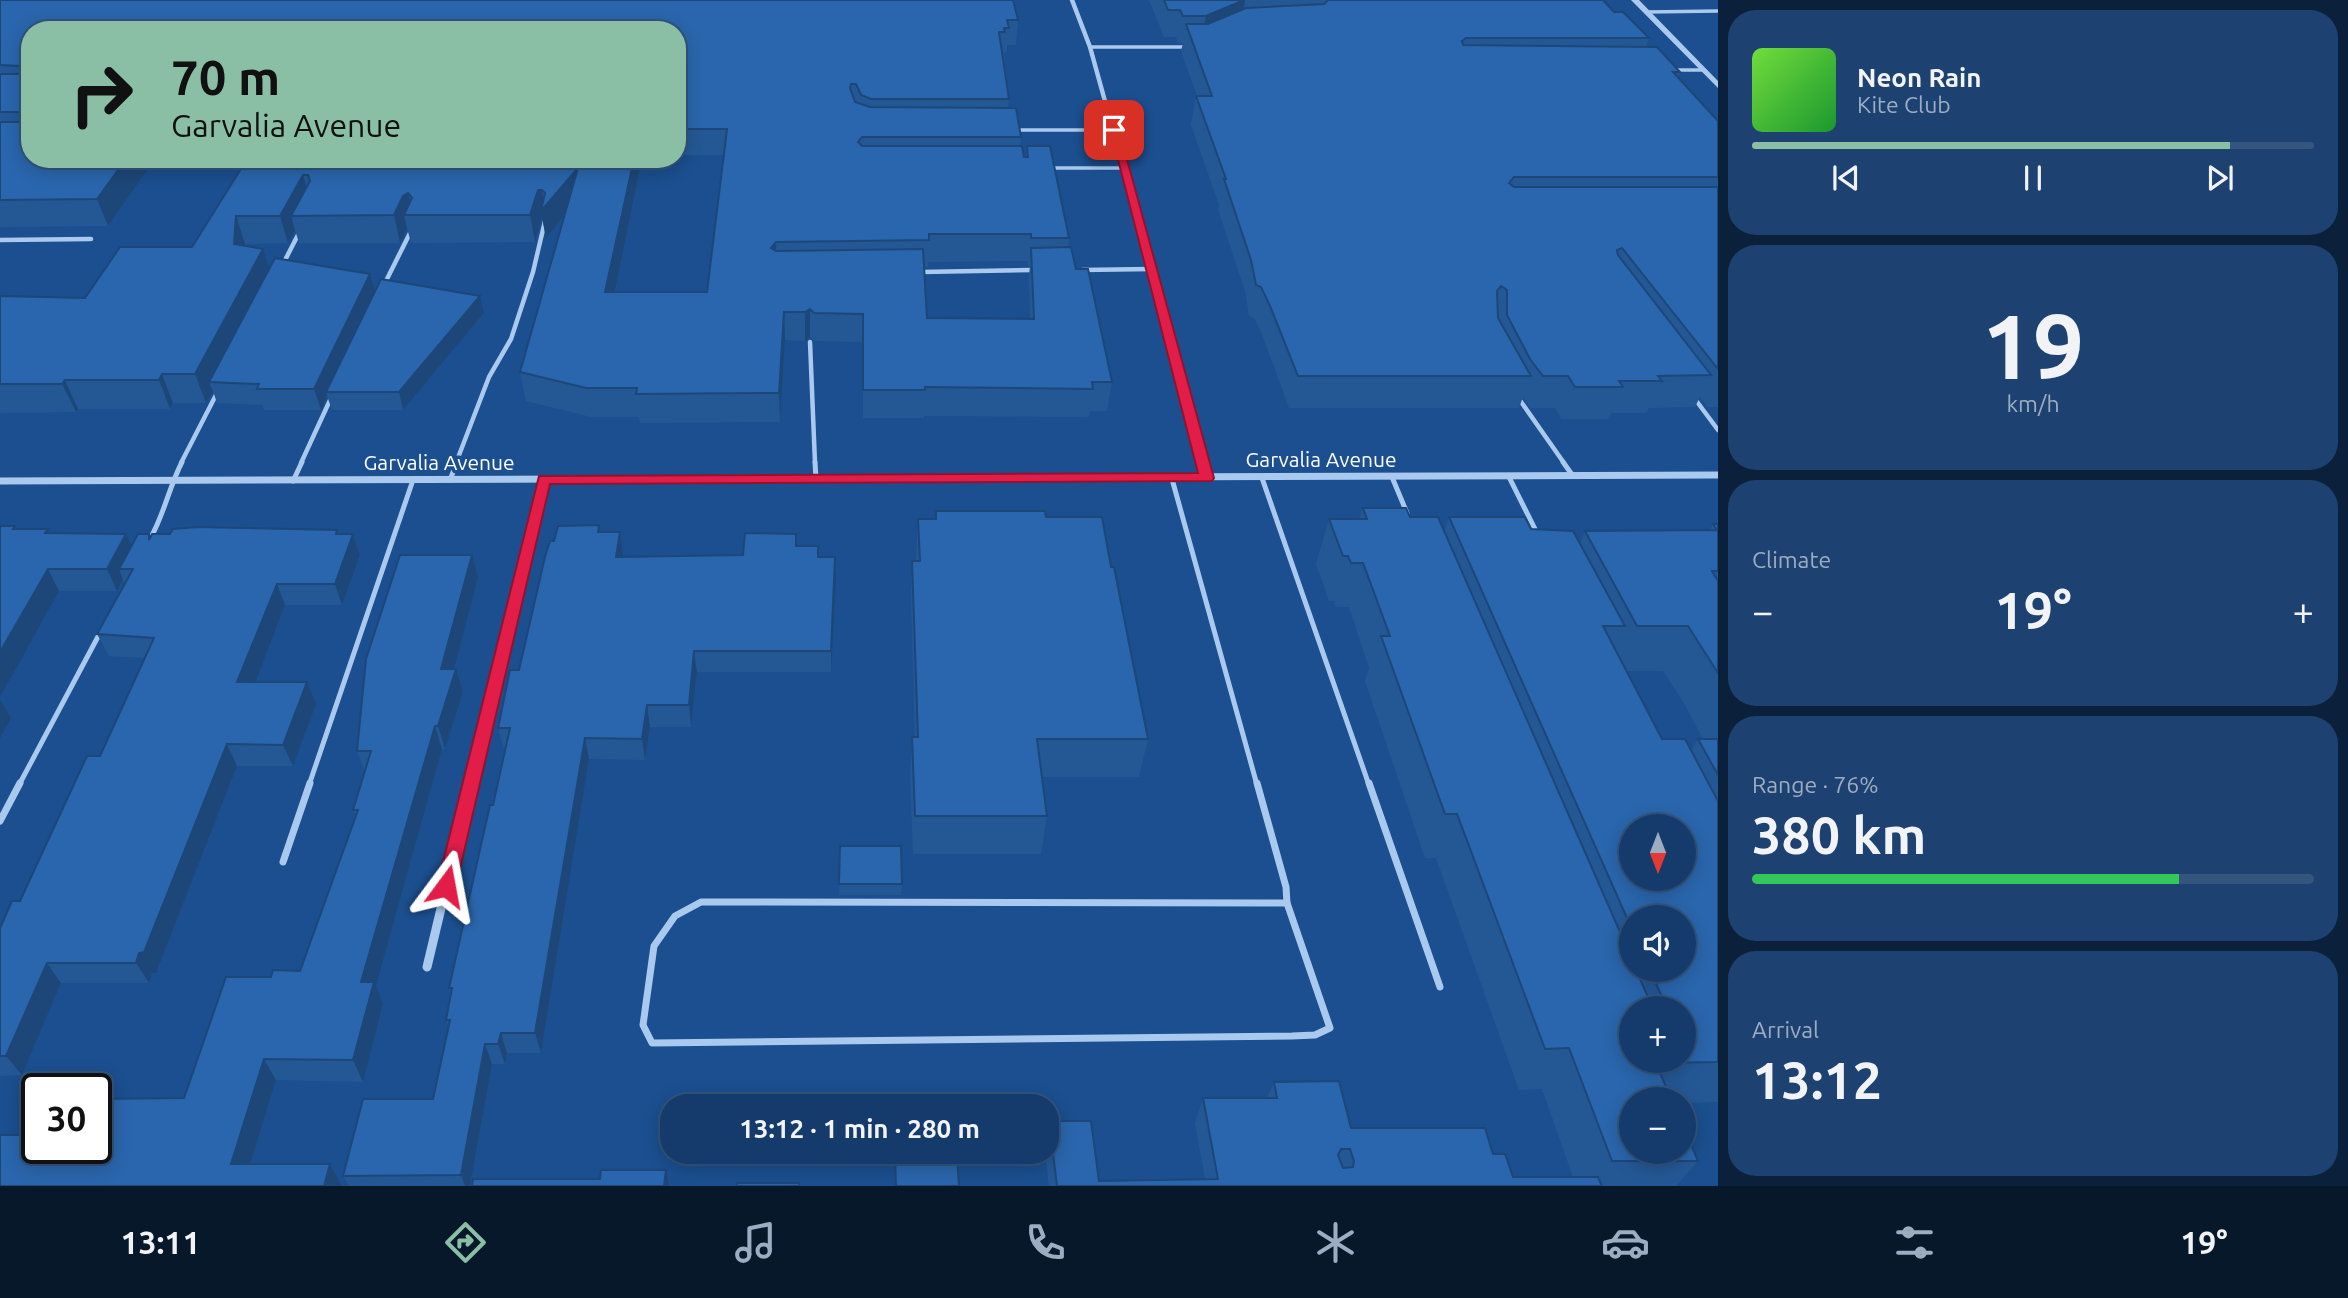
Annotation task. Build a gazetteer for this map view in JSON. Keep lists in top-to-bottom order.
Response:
{
  "streets": {
    "street": ["Garvalia Avenue"]
  },
  "north": "bottom",
  "page": {
    "turn": ["70 m", "Garvalia Avenue"],
    "song": ["Neon Rain", "Kite Club"],
    "tile": [
      ["19", "km/h"],
      "Climate",
      ["Range · 76%", "380 km"],
      ["Arrival", "13:12"]
    ],
    "heat": ["−", "19°", "+"],
    "map_buttons": ["+", "−"],
    "limit": "30",
    "trip": "13:12 · 1 min · 280 m",
    "tabs": ["13:11", "19°"]
  }
}
